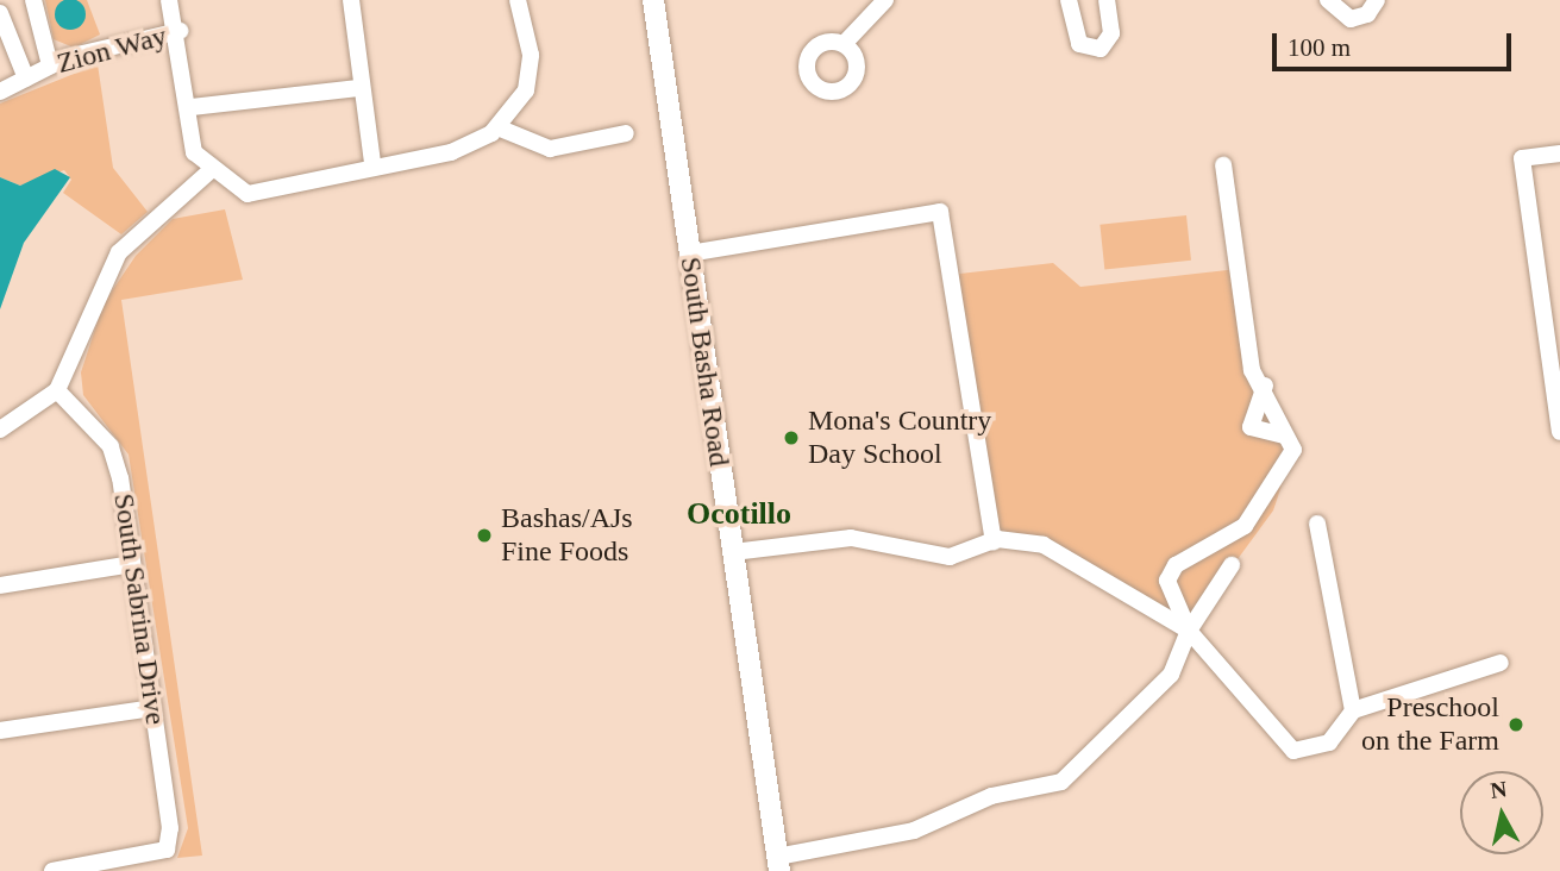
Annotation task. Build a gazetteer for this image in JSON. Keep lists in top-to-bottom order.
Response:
{
  "streets": {
    "street": ["Zion Way", "South Basha Road", "South Sabrina Drive"]
  },
  "districts": ["Ocotillo"],
  "places": ["Mona's Country Day School", "Bashas/AJs Fine Foods", "Preschool on the Farm"],
  "scale_bar": "100 m",
  "north": "top"
}
